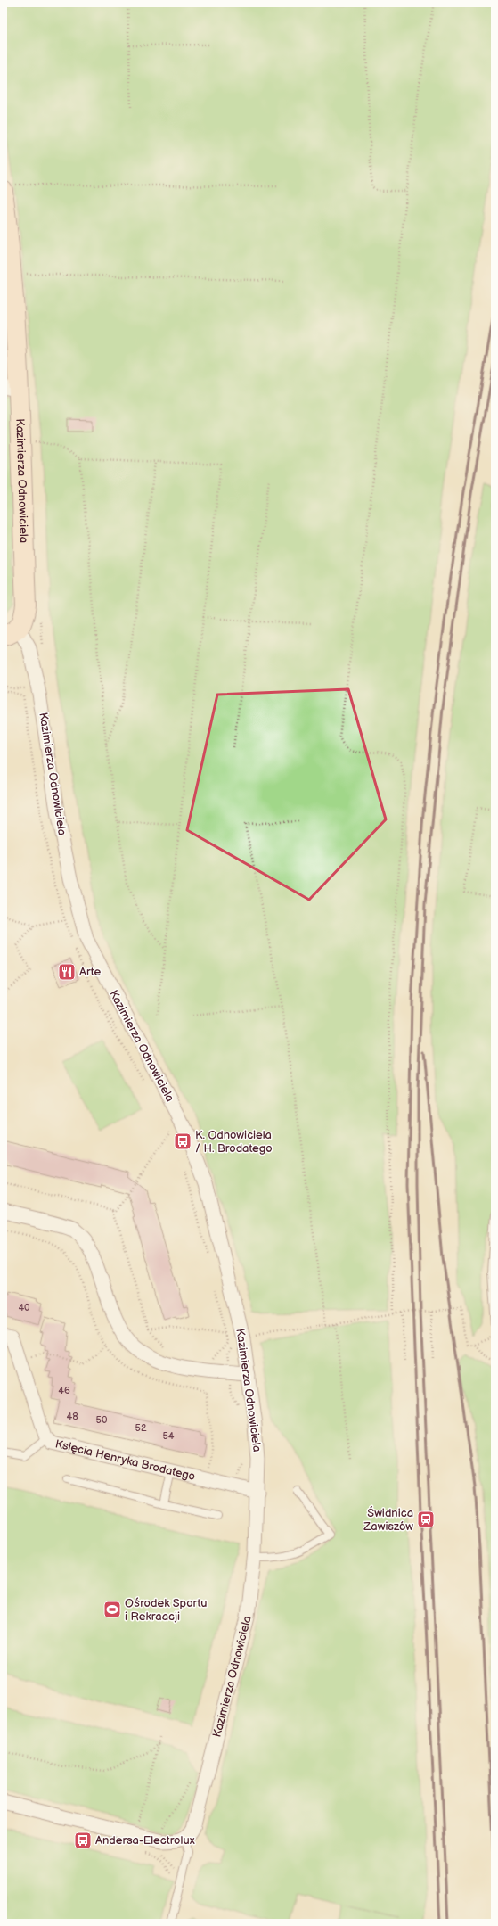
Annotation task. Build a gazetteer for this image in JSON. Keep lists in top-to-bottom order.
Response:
{
  "streets": {
    "street": ["Kazimierza Odnowiciela", "Księcia Henryka Brodatego"]
  },
  "crossings": [
    ["Kazimierza Odnowiciela", "Księcia Henryka Brodatego"]
  ],
  "places": {
    "restaurant": ["Arte"],
    "bus stop": ["K. Odnowiciela / H. Brodatego", "Andersa-Electrolux"],
    "station": ["Świdnica Zawiszów"],
    "sports": ["Ośrodek Sportu i Rekraacji"]
  },
  "house_numbers": [
    "40",
    "46",
    "48",
    "50",
    "52",
    "54"
  ]
}
